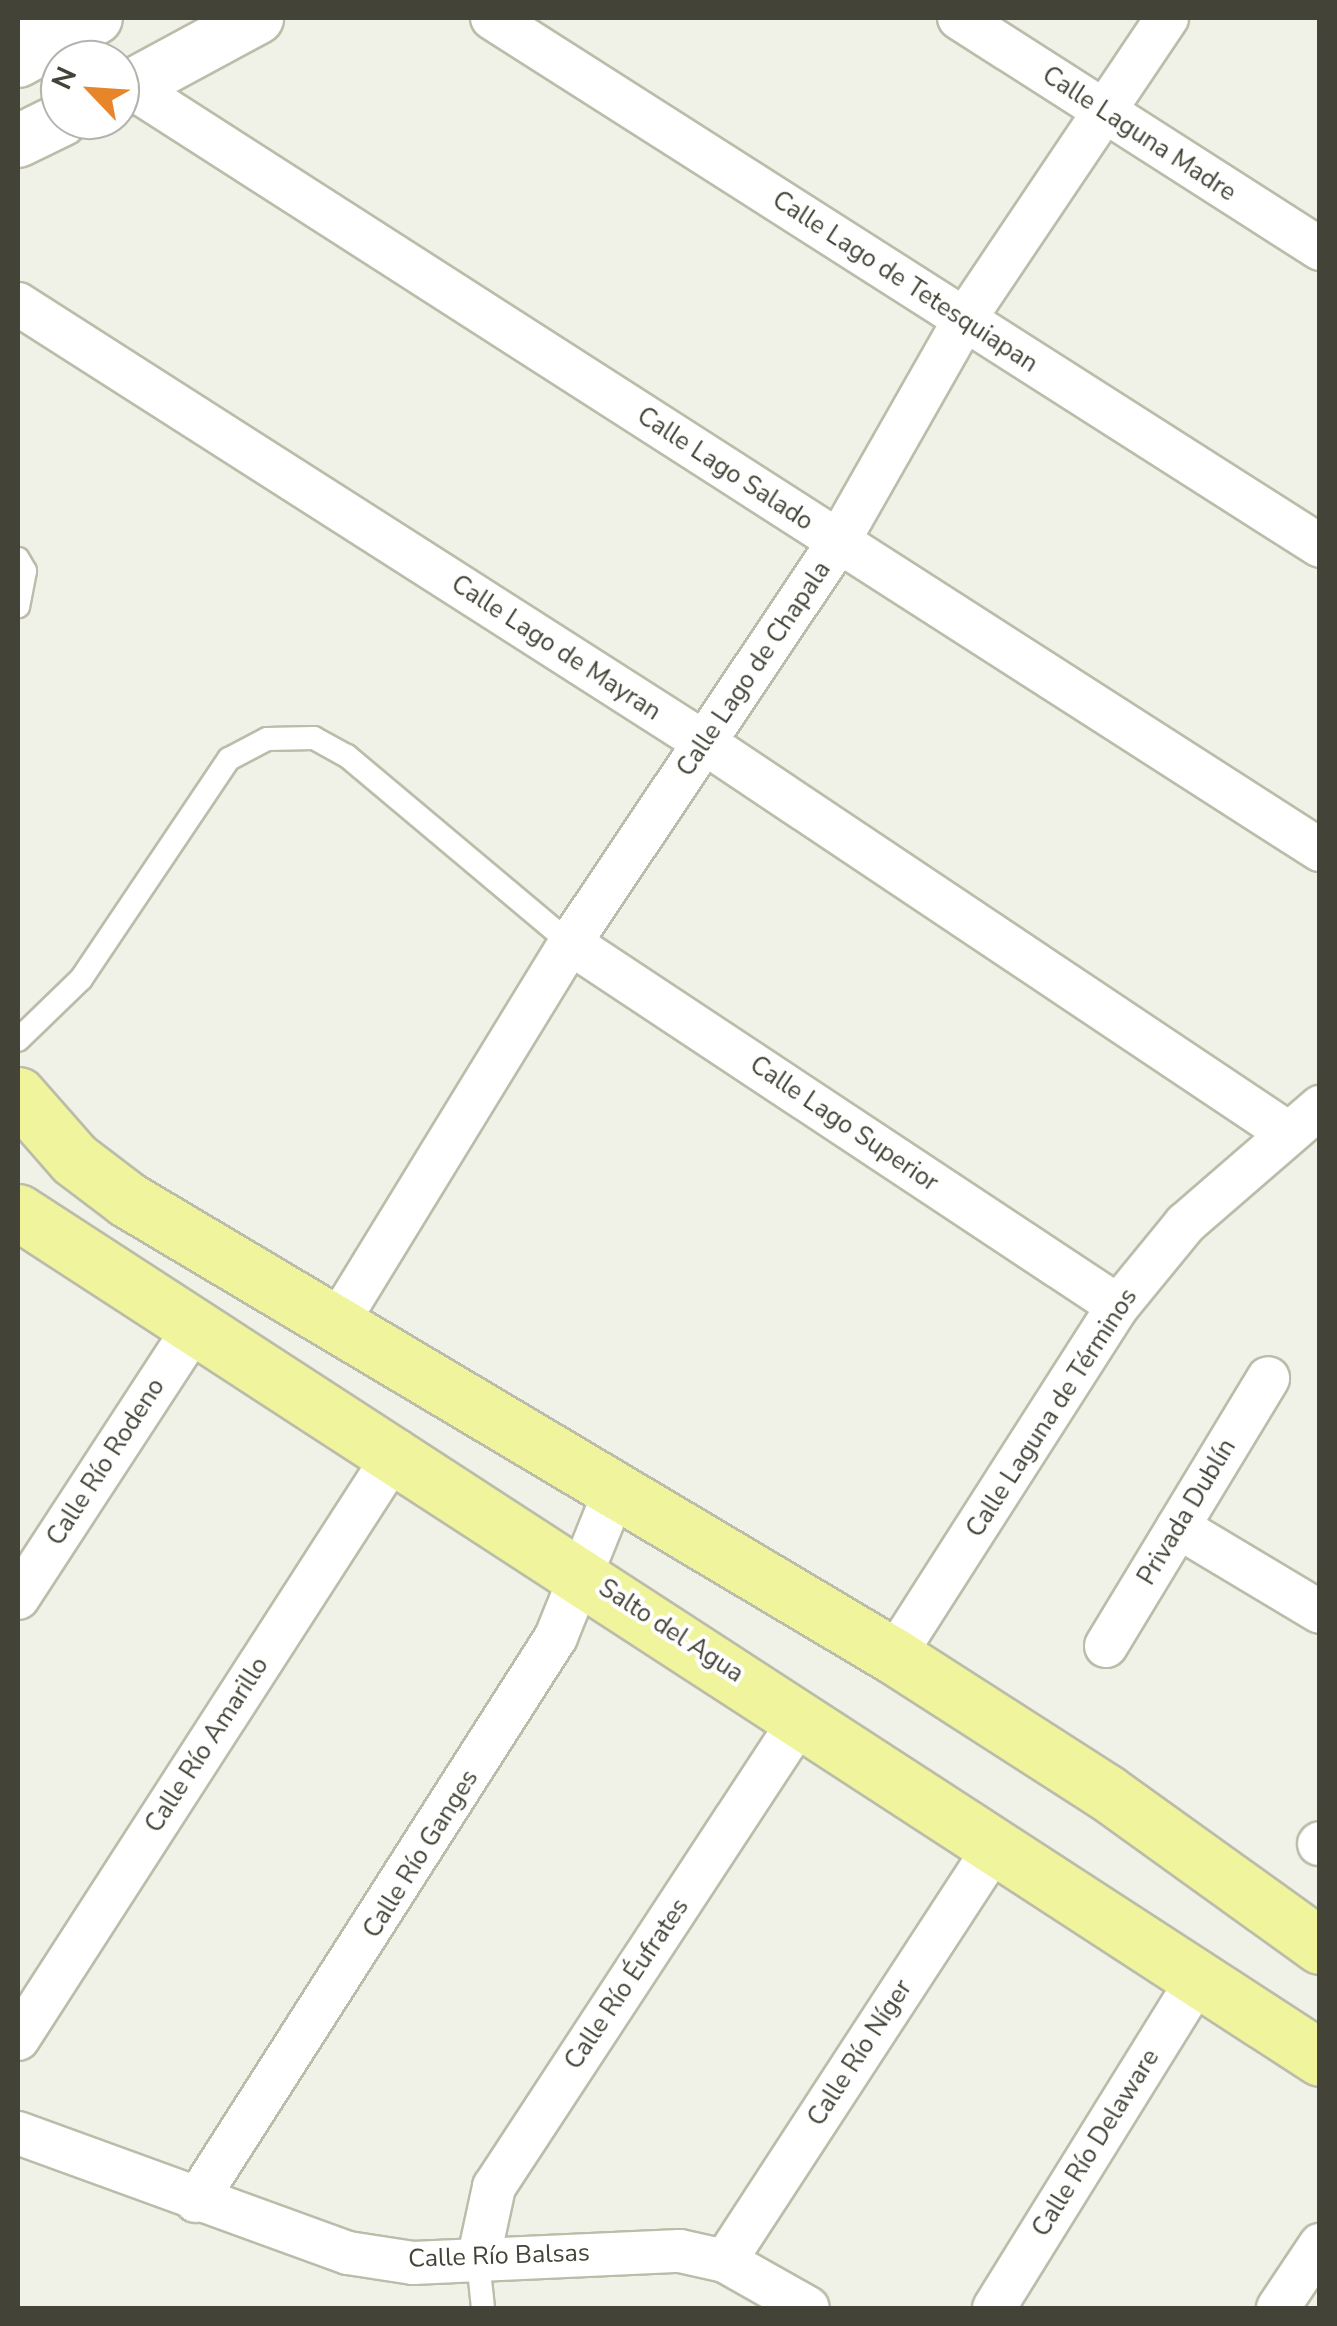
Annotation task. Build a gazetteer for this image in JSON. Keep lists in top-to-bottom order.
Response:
{
  "streets": {
    "main road": ["Salto del Agua"],
    "street": [
      "Calle Laguna Madre",
      "Calle Lago de Tetesquiapan",
      "Calle Lago Salado",
      "Calle Lago de Mayran",
      "Calle Lago de Chapala",
      "Calle Lago Superior",
      "Calle Laguna de Términos",
      "Calle Río Rodeno",
      "Privada Dublín",
      "Calle Río Amarillo",
      "Calle Río Ganges",
      "Calle Río Éufrates",
      "Calle Río Níger",
      "Calle Río Delaware",
      "Calle Río Balsas"
    ]
  },
  "crossings": [
    ["Calle Laguna Madre", "Calle Lago de Chapala"],
    ["Calle Lago de Tetesquiapan", "Calle Lago de Chapala"],
    ["Calle Lago Salado", "Calle Lago de Chapala"],
    ["Calle Lago de Mayran", "Calle Lago de Chapala"],
    ["Calle Lago de Mayran", "Calle Laguna de Términos"],
    ["Calle Lago de Chapala", "Calle Lago Superior"],
    ["Calle Lago Superior", "Calle Laguna de Términos"],
    ["Calle Río Rodeno", "Salto del Agua"],
    ["Salto del Agua", "Calle Río Amarillo"],
    ["Salto del Agua", "Calle Río Ganges"],
    ["Salto del Agua", "Calle Río Éufrates"],
    ["Salto del Agua", "Calle Río Níger"],
    ["Salto del Agua", "Calle Río Delaware"],
    ["Calle Río Ganges", "Calle Río Balsas"],
    ["Calle Río Éufrates", "Calle Río Balsas"],
    ["Calle Río Níger", "Calle Río Balsas"]
  ],
  "north": "top left"
}
